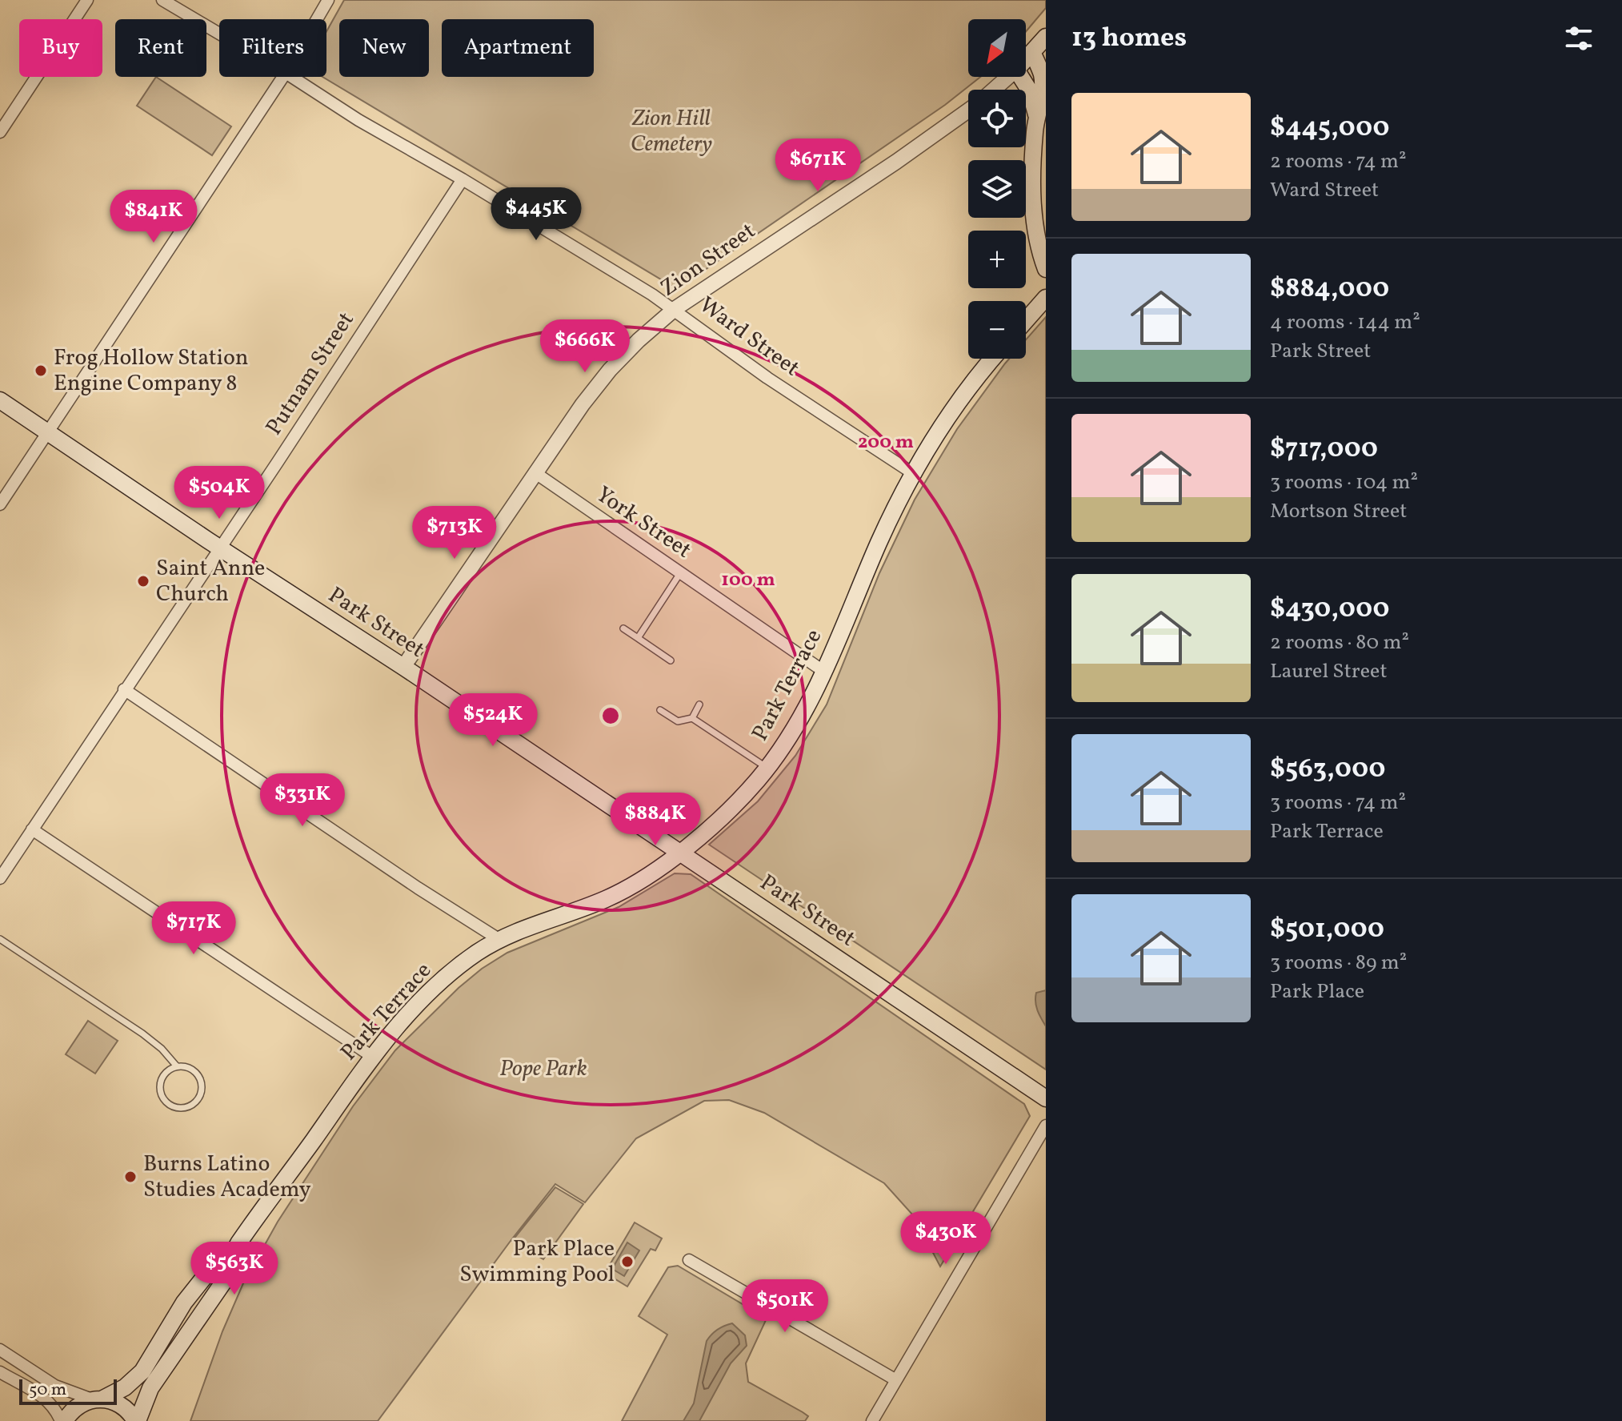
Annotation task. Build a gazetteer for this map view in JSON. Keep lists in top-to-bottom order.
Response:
{
  "streets": {
    "main road": ["Zion Street", "Park Street", "Park Terrace"],
    "street": ["Ward Street", "Putnam Street", "York Street"]
  },
  "crossings": [
    ["Zion Street", "Ward Street"],
    ["Zion Street", "York Street"],
    ["Zion Street", "Park Street"],
    ["Ward Street", "Putnam Street"],
    ["Ward Street", "Park Terrace"],
    ["Putnam Street", "Park Street"],
    ["York Street", "Park Terrace"],
    ["Park Street", "Park Terrace"]
  ],
  "parks": ["Zion Hill Cemetery", "Pope Park"],
  "places": [
    "Frog Hollow Station Engine Company 8",
    "Saint Anne Church",
    "Burns Latino Studies Academy",
    "Park Place Swimming Pool"
  ],
  "scale_bar": "50 m",
  "north": "bottom left",
  "page": {
    "heading": "13 homes",
    "map_buttons": ["+", "−"],
    "chip": [
      "Buy",
      "Rent",
      "Filters",
      "New",
      "Apartment"
    ],
    "list": [
      {
        "name": "$445,000",
        "note": "2 rooms · 74 m² · Ward Street"
      },
      {
        "name": "$884,000",
        "note": "4 rooms · 144 m² · Park Street"
      },
      {
        "name": "$717,000",
        "note": "3 rooms · 104 m² · Mortson Street"
      },
      {
        "name": "$430,000",
        "note": "2 rooms · 80 m² · Laurel Street"
      },
      {
        "name": "$563,000",
        "note": "3 rooms · 74 m² · Park Terrace"
      },
      {
        "name": "$501,000",
        "note": "3 rooms · 89 m² · Park Place"
      }
    ],
    "price": [
      "$671K",
      "$445K",
      "$841K",
      "$666K",
      "$504K",
      "$713K",
      "$524K",
      "$331K",
      "$884K",
      "$717K",
      "$430K",
      "$563K",
      "$501K"
    ],
    "scale": "50 m"
  },
  "rings": ["200 m", "100 m"]
}
